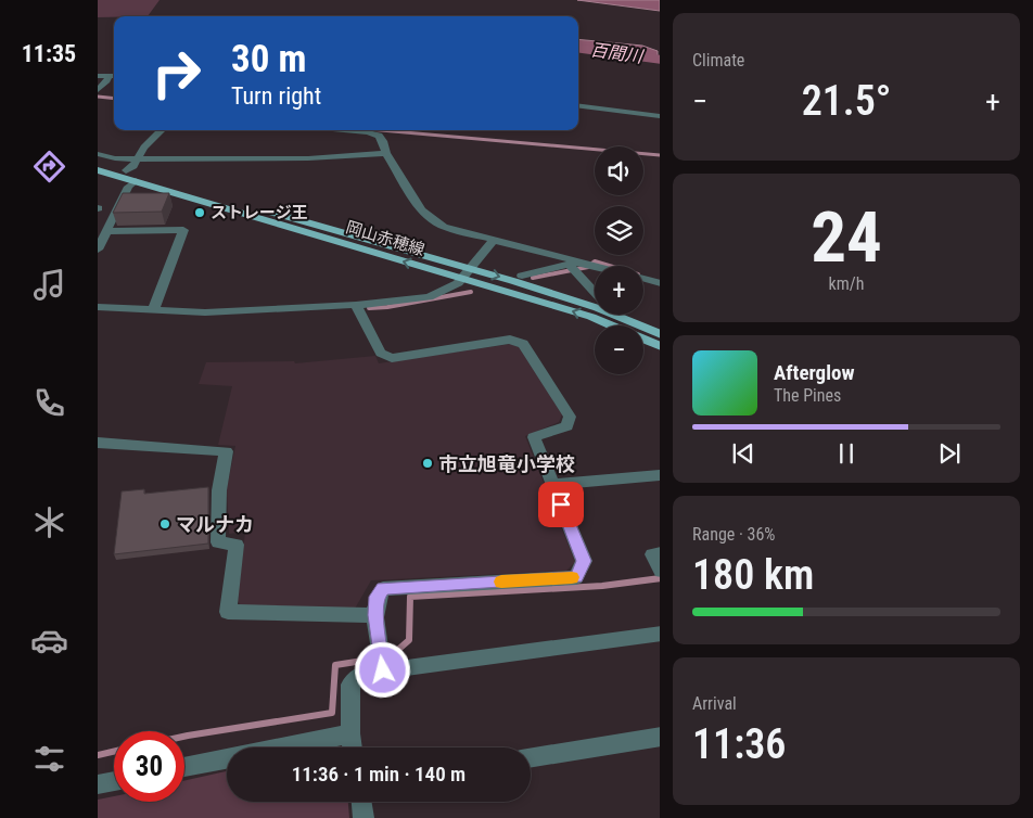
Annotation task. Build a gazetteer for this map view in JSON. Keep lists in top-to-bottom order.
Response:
{
  "streets": {
    "main road": ["岡山赤穂線"]
  },
  "water": ["百間川"],
  "places": ["ストレージ王", "市立旭竜小学校", "マルナカ"],
  "page": {
    "tabs": "11:35",
    "tile": [
      "Climate",
      ["24", "km/h"],
      ["Range · 36%", "180 km"],
      ["Arrival", "11:36"]
    ],
    "turn": ["30 m", "Turn right"],
    "heat": ["−", "21.5°", "+"],
    "map_buttons": ["+", "−"],
    "song": ["Afterglow", "The Pines"],
    "limit": "30",
    "trip": "11:36 · 1 min · 140 m"
  }
}
